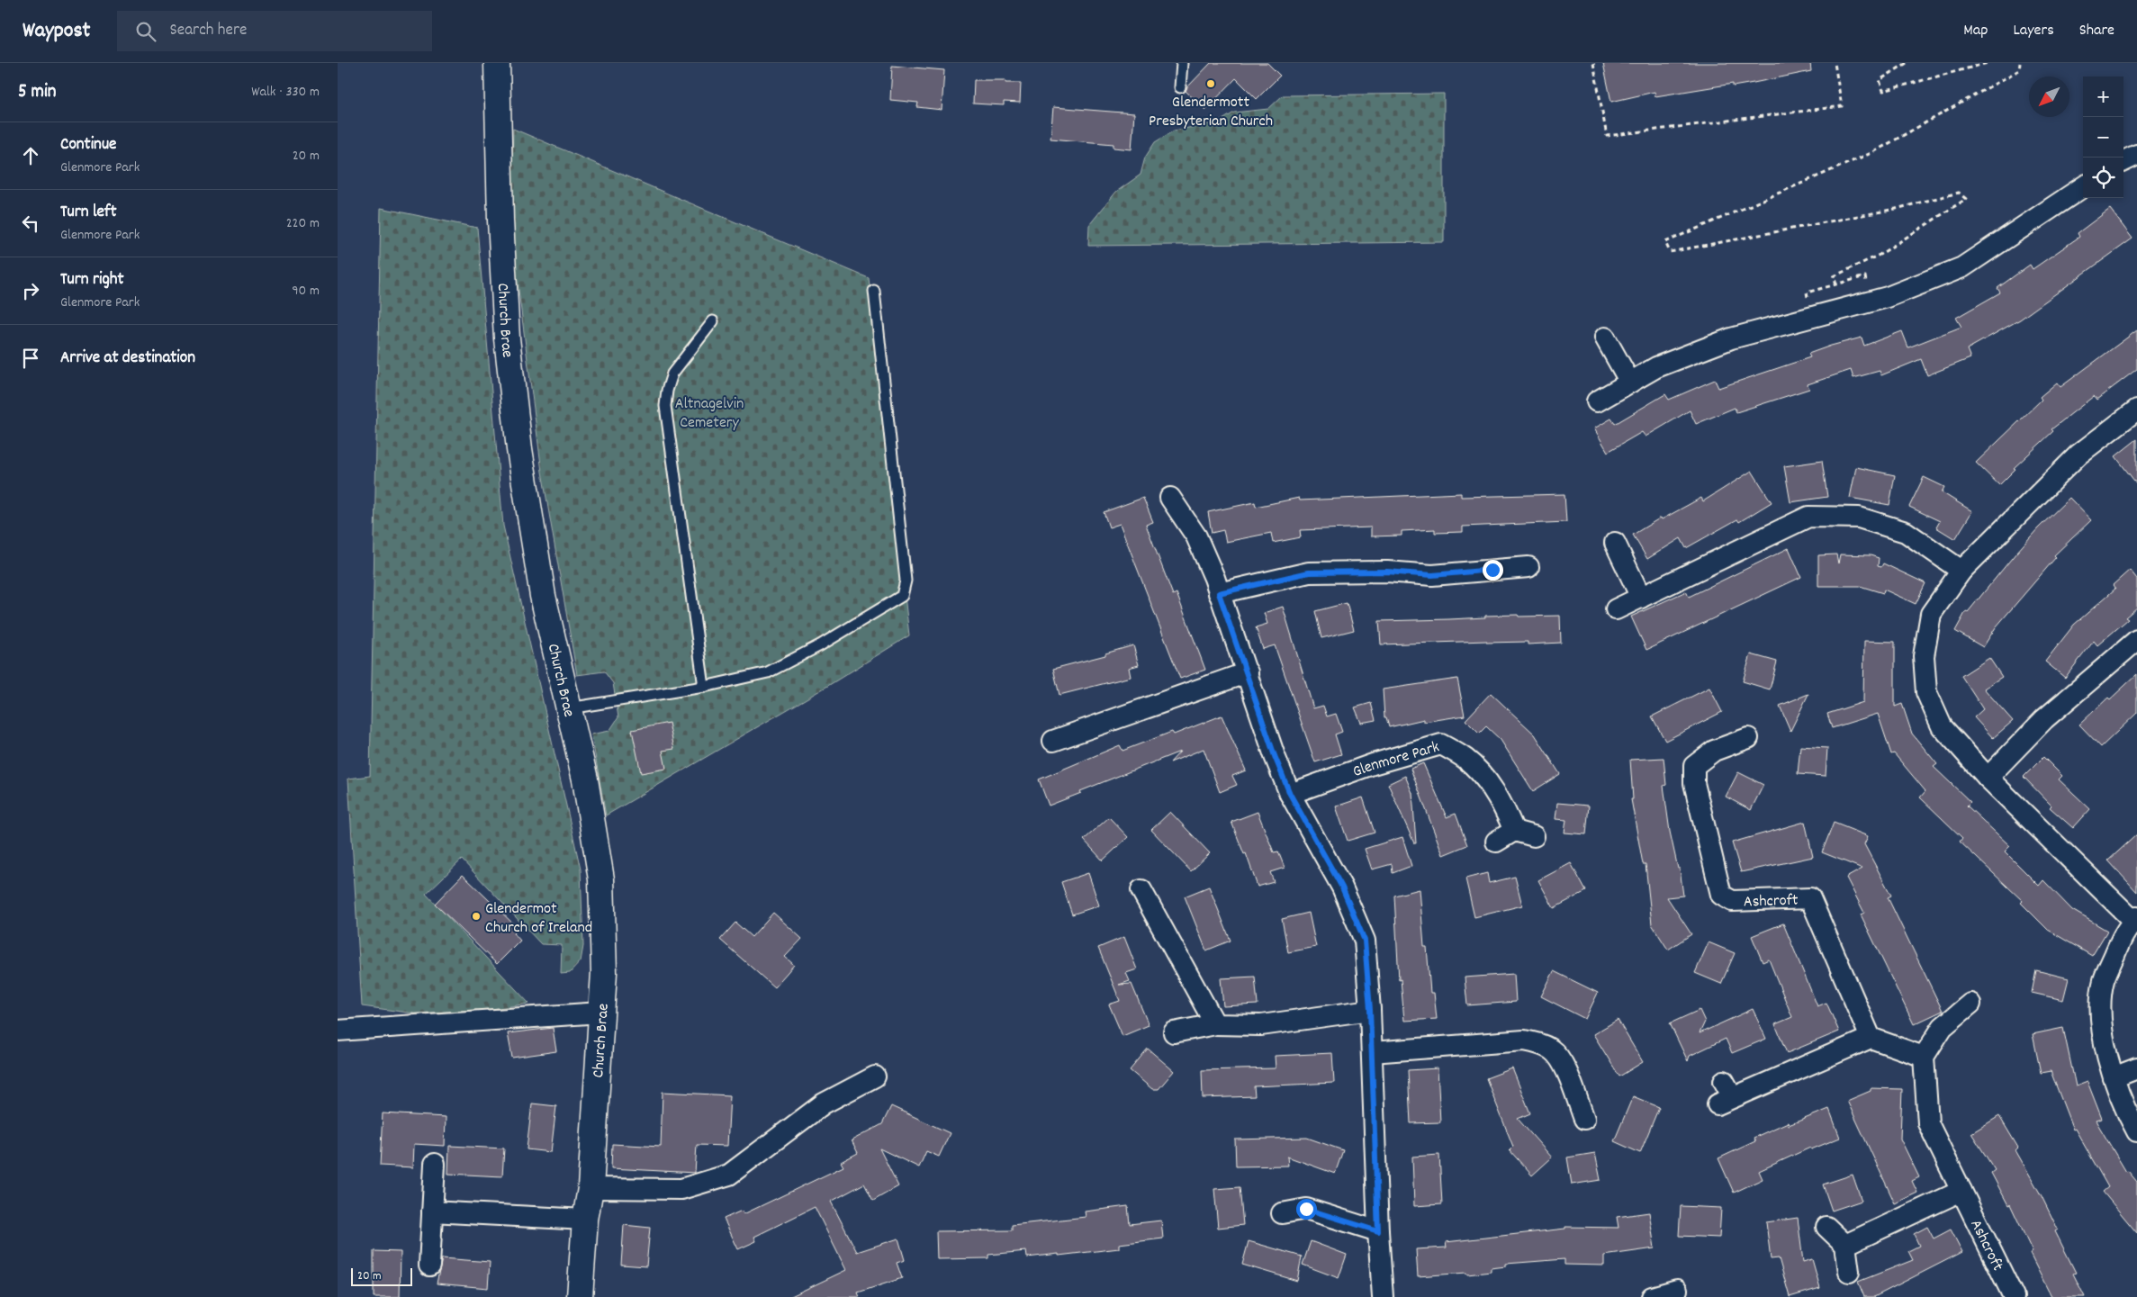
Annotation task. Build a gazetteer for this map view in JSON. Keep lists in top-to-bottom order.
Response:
{
  "streets": {
    "main road": ["Church Brae"],
    "street": ["Glenmore Park", "Ashcroft"]
  },
  "parks": ["Altnagelvin Cemetery"],
  "places": ["Glendermott Presbyterian Church", "Glendermot Church of Ireland"],
  "scale_bar": "20 m",
  "north": "bottom left",
  "page": {
    "header": "Waypost",
    "search": "Search here",
    "nav": ["Map", "Layers", "Share"],
    "heading": ["5 min", "Walk · 330 m"],
    "map_buttons": ["+", "−"],
    "list": [
      ["Continue", "Glenmore Park", "20 m"],
      ["Turn left", "Glenmore Park", "220 m"],
      ["Turn right", "Glenmore Park", "90 m"],
      "Arrive at destination"
    ],
    "scale": "20 m"
  }
}
